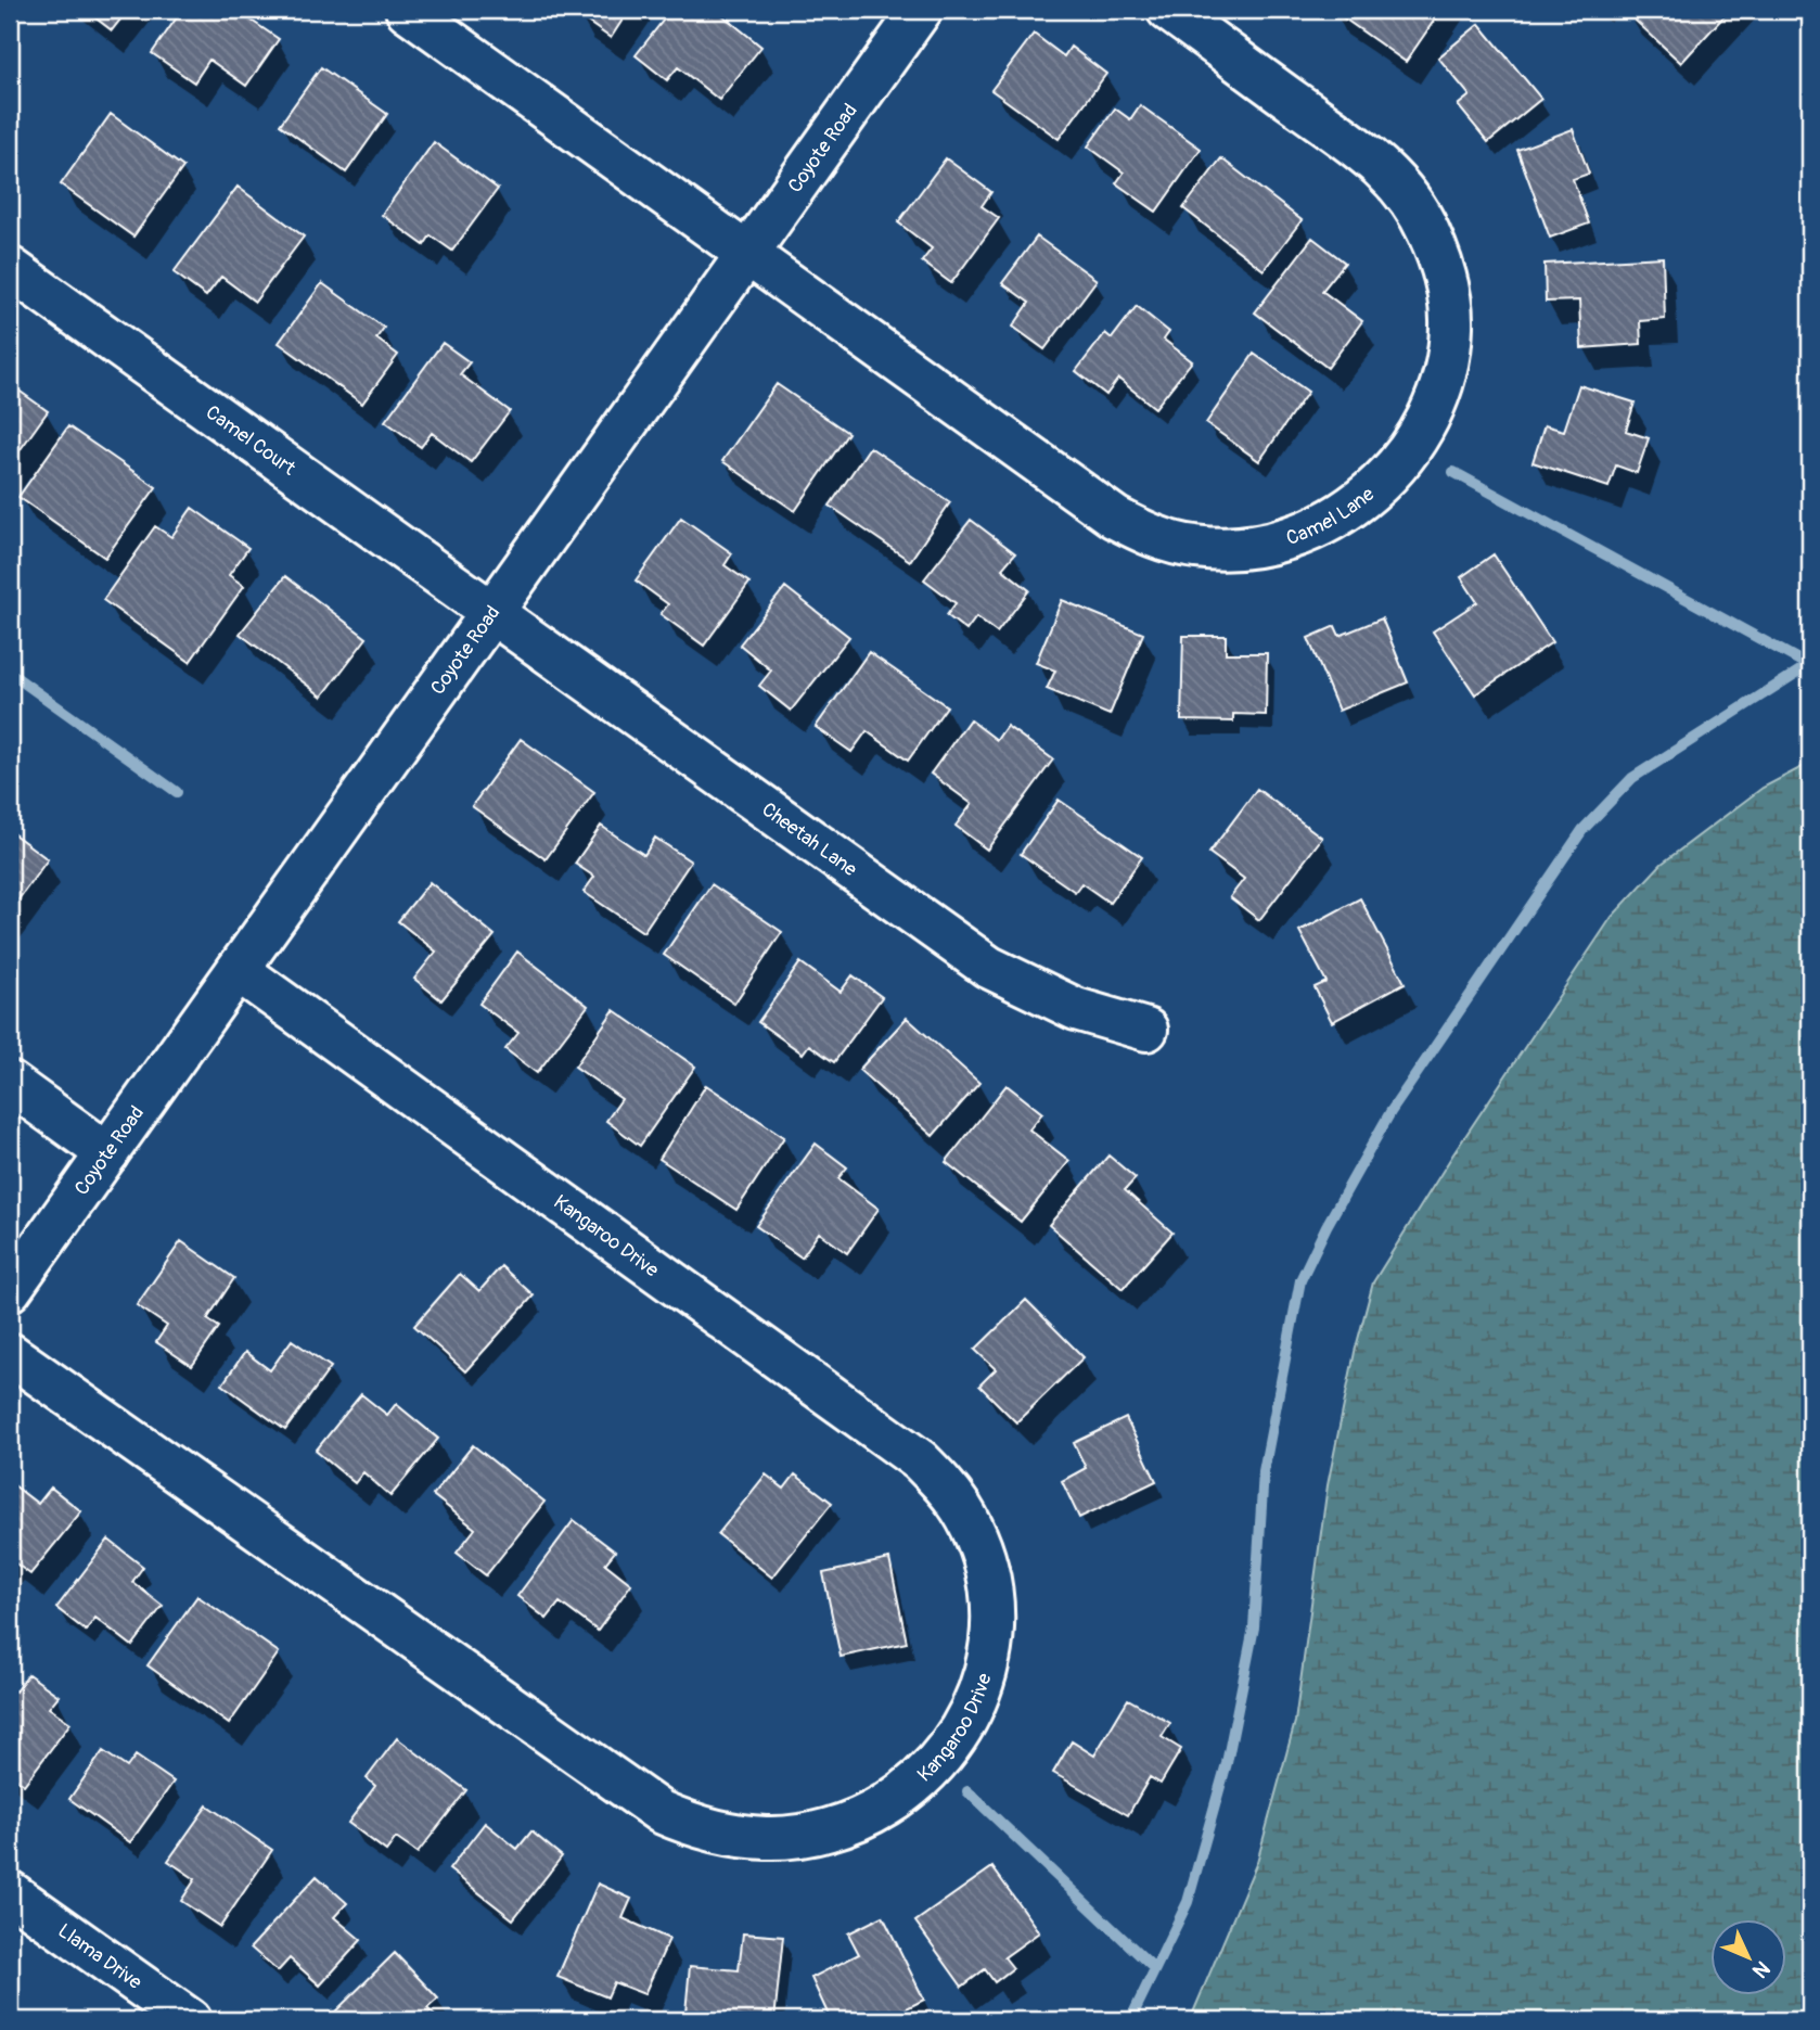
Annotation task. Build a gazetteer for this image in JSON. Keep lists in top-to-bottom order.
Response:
{
  "streets": {
    "street": [
      "Coyote Road",
      "Camel Court",
      "Camel Lane",
      "Cheetah Lane",
      "Kangaroo Drive",
      "Llama Drive"
    ]
  },
  "crossings": [
    ["Coyote Road", "Camel Court"],
    ["Coyote Road", "Camel Lane"],
    ["Coyote Road", "Cheetah Lane"],
    ["Coyote Road", "Kangaroo Drive"],
    ["Camel Court", "Cheetah Lane"]
  ],
  "north": "bottom right"
}
